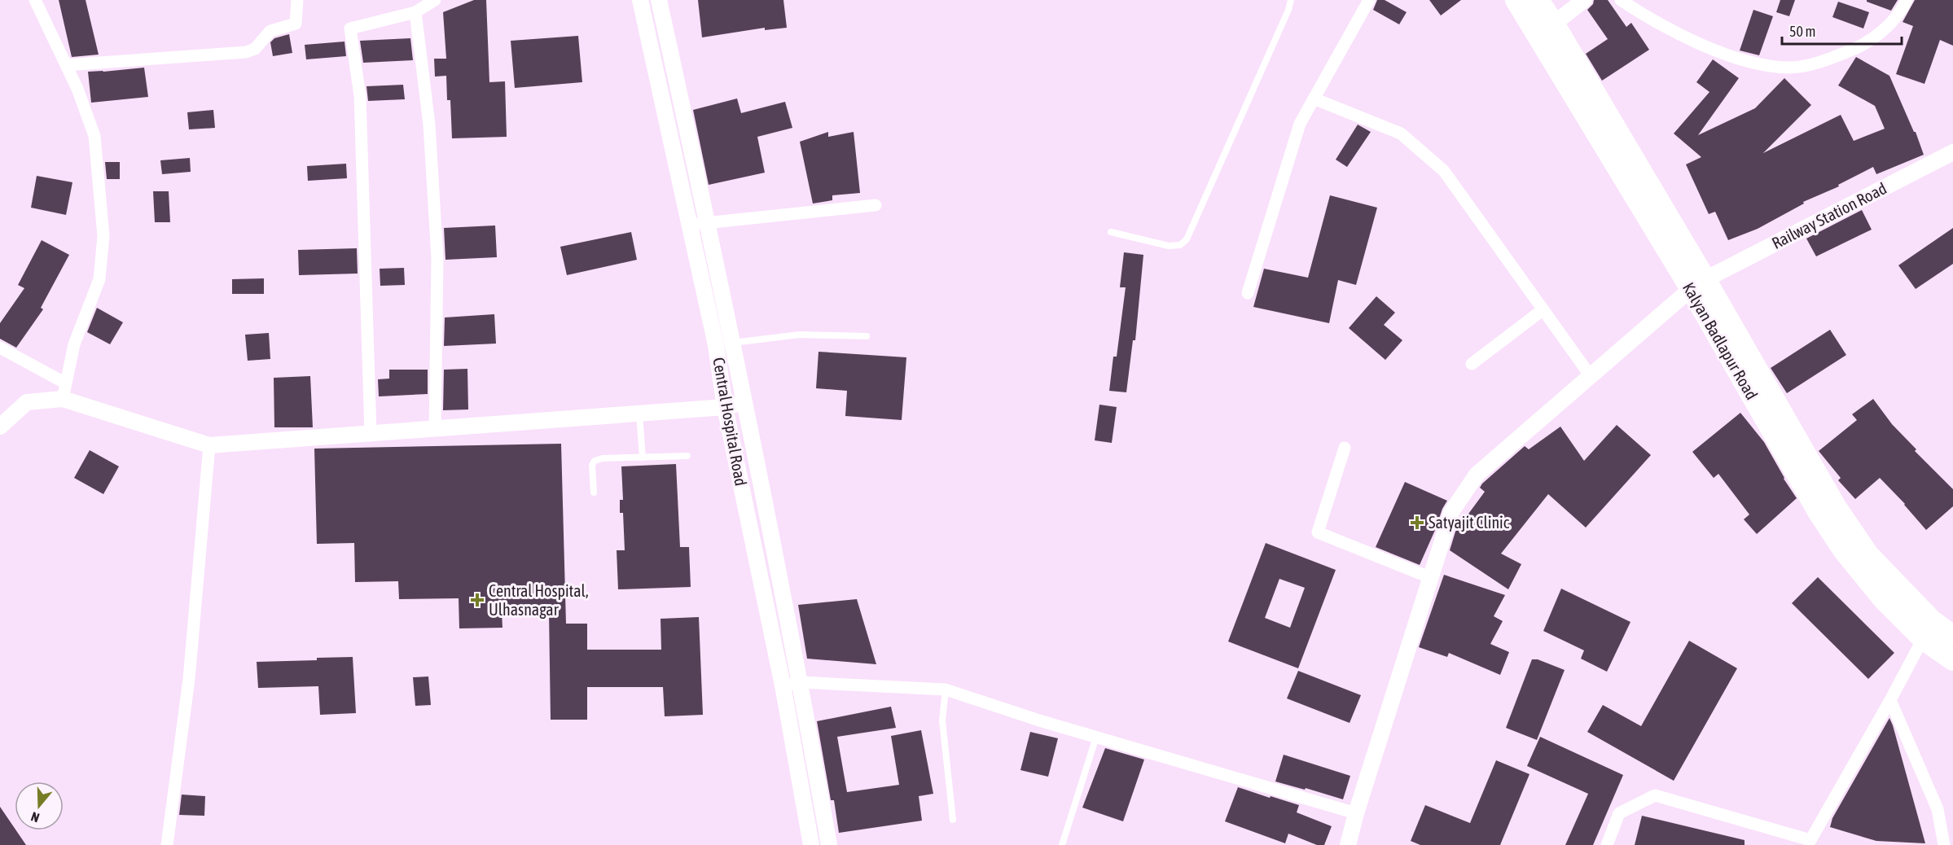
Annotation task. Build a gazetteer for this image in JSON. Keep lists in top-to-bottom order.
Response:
{
  "streets": {
    "main road": ["Kalyan Badlapur Road"],
    "street": ["Railway Station Road", "Central Hospital Road"]
  },
  "crossings": [
    ["Railway Station Road", "Kalyan Badlapur Road"]
  ],
  "places": {
    "health": ["Satyajit Clinic", "Central Hospital, Ulhasnagar"]
  },
  "scale_bar": "50 m",
  "north": "bottom"
}
